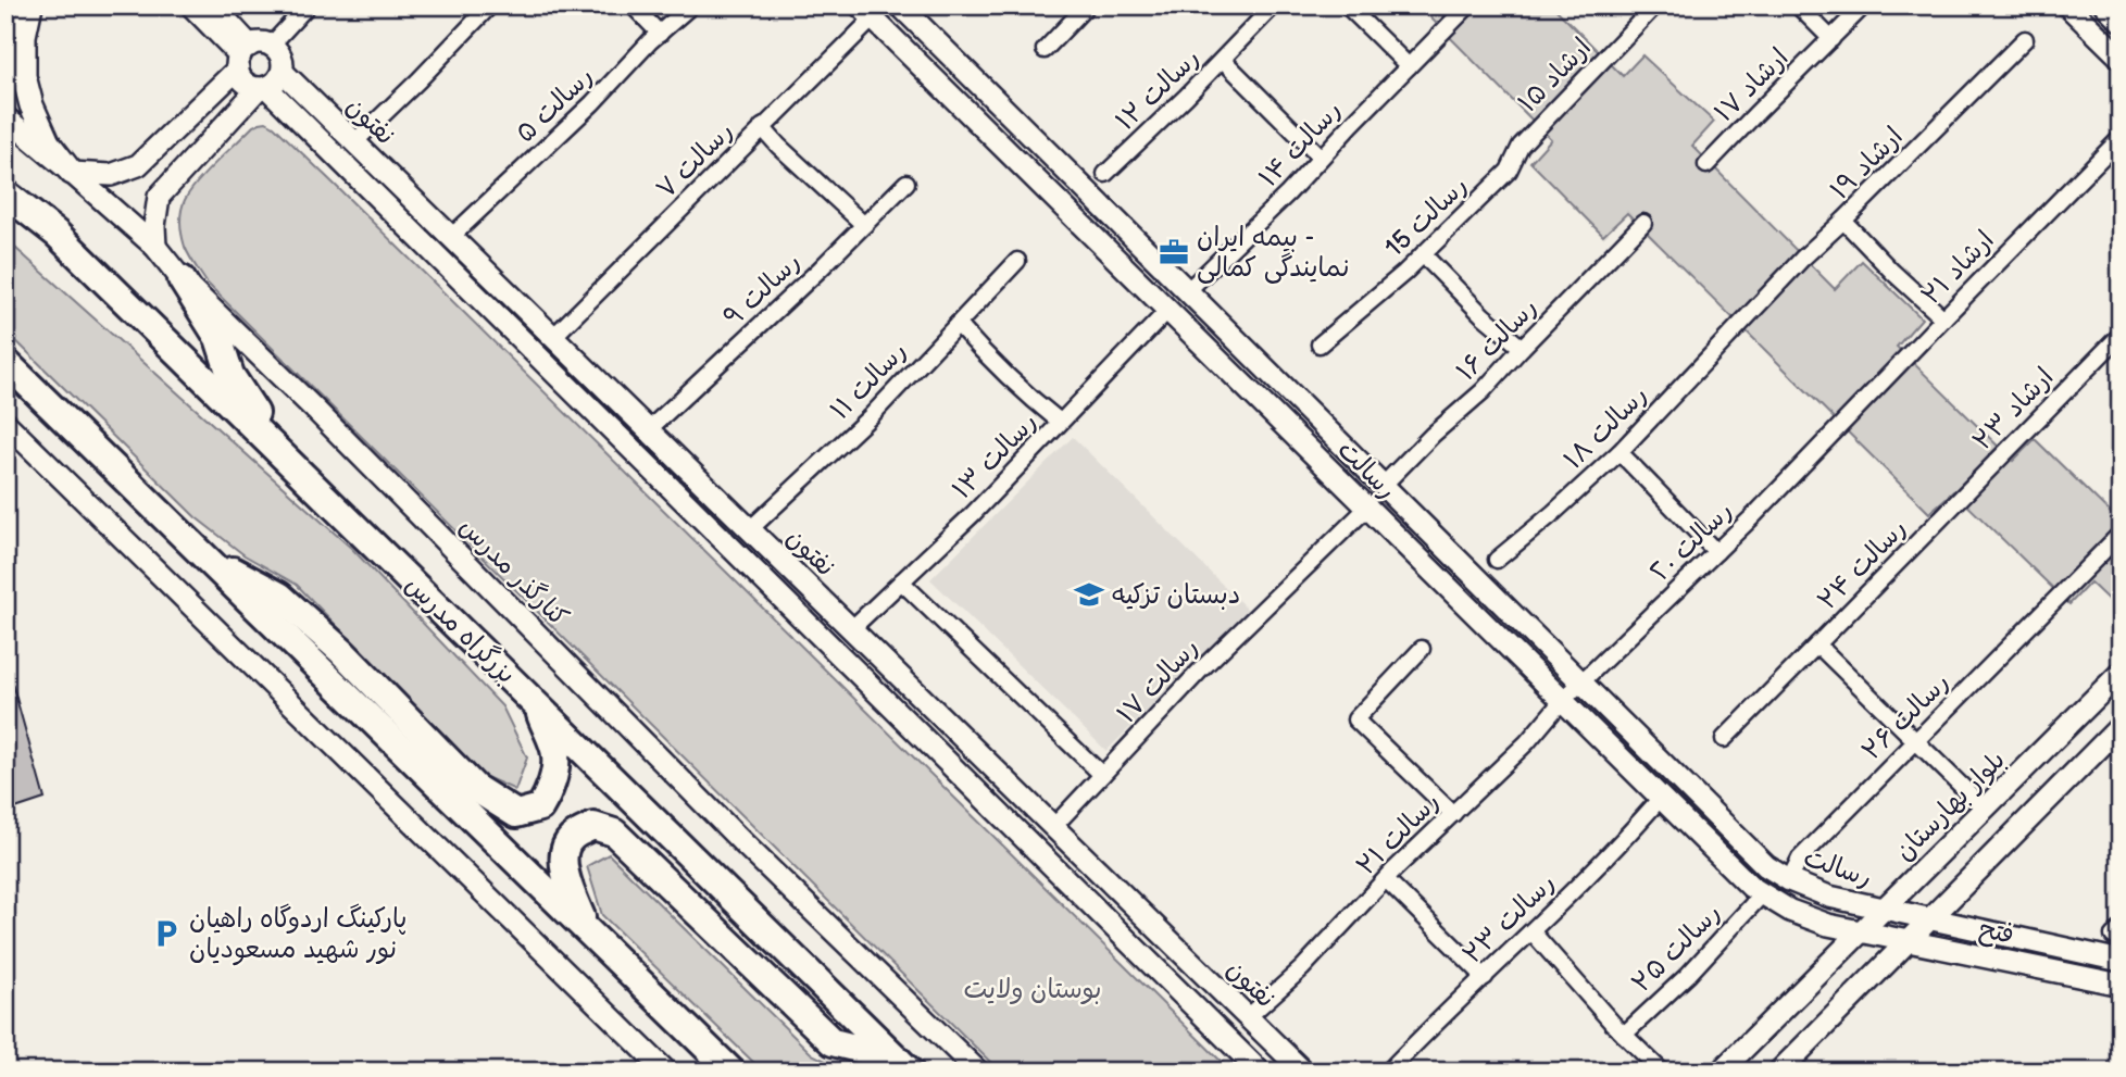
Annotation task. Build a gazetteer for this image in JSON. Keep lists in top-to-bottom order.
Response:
{
  "streets": {
    "highway": ["بزرگراه مدرس"],
    "street": [
      "ارشاد ۱۵",
      "ارشاد ۱۷",
      "رسالت ۱۲",
      "رسالت ۵",
      "نفتون",
      "رسالت ۱۴",
      "رسالت ۷",
      "ارشاد ۱۹",
      "رسالت 15",
      "ارشاد ۲۱",
      "رسالت ۹",
      "رسالت ۱۶",
      "رسالت ۱۱",
      "ارشاد ۲۳",
      "رسالت ۱۸",
      "رسالت ۱۳",
      "رسالت",
      "رسالت ٢٠",
      "رسالت ۲۴",
      "کنارگذر مدرس",
      "رسالت ۱۷",
      "رسالت ۲۶",
      "بلوار بهارستان",
      "رسالت ۲۱",
      "رسالت ۲۳",
      "فتح",
      "رسالت ۲۵"
    ]
  },
  "crossings": [
    ["ارشاد ۱۵", "رسالت 15"],
    ["رسالت ۵", "نفتون"],
    ["نفتون", "رسالت ۷"],
    ["نفتون", "رسالت ۹"],
    ["نفتون", "رسالت ۱۱"],
    ["نفتون", "رسالت ۱۳"],
    ["نفتون", "رسالت ۱۷"],
    ["نفتون", "رسالت ۲۱"],
    ["رسالت ۱۴", "رسالت"],
    ["رسالت ۷", "رسالت"],
    ["ارشاد ۱۹", "رسالت ۱۸"],
    ["ارشاد ۲۱", "رسالت ٢٠"],
    ["رسالت ۱۶", "رسالت"],
    ["ارشاد ۲۳", "رسالت ۲۴"],
    ["رسالت ۱۳", "رسالت"],
    ["رسالت", "رسالت ٢٠"],
    ["رسالت", "رسالت ۱۷"],
    ["رسالت", "رسالت ۲۶"],
    ["رسالت", "بلوار بهارستان"],
    ["رسالت", "رسالت ۲۱"],
    ["رسالت", "رسالت ۲۳"],
    ["رسالت", "فتح"],
    ["رسالت", "رسالت ۲۵"],
    ["رسالت ٢٠", "رسالت ۲۱"],
    ["بلوار بهارستان", "فتح"]
  ],
  "parks": ["بوستان ولایت"],
  "places": {
    "office": ["بیمه ایران - نمایندگى کمالى"],
    "school or university": ["دبستان تزکیه"],
    "parking": ["پارکینگ اردوگاه راهیان نور شهید مسعودیان"]
  }
}
